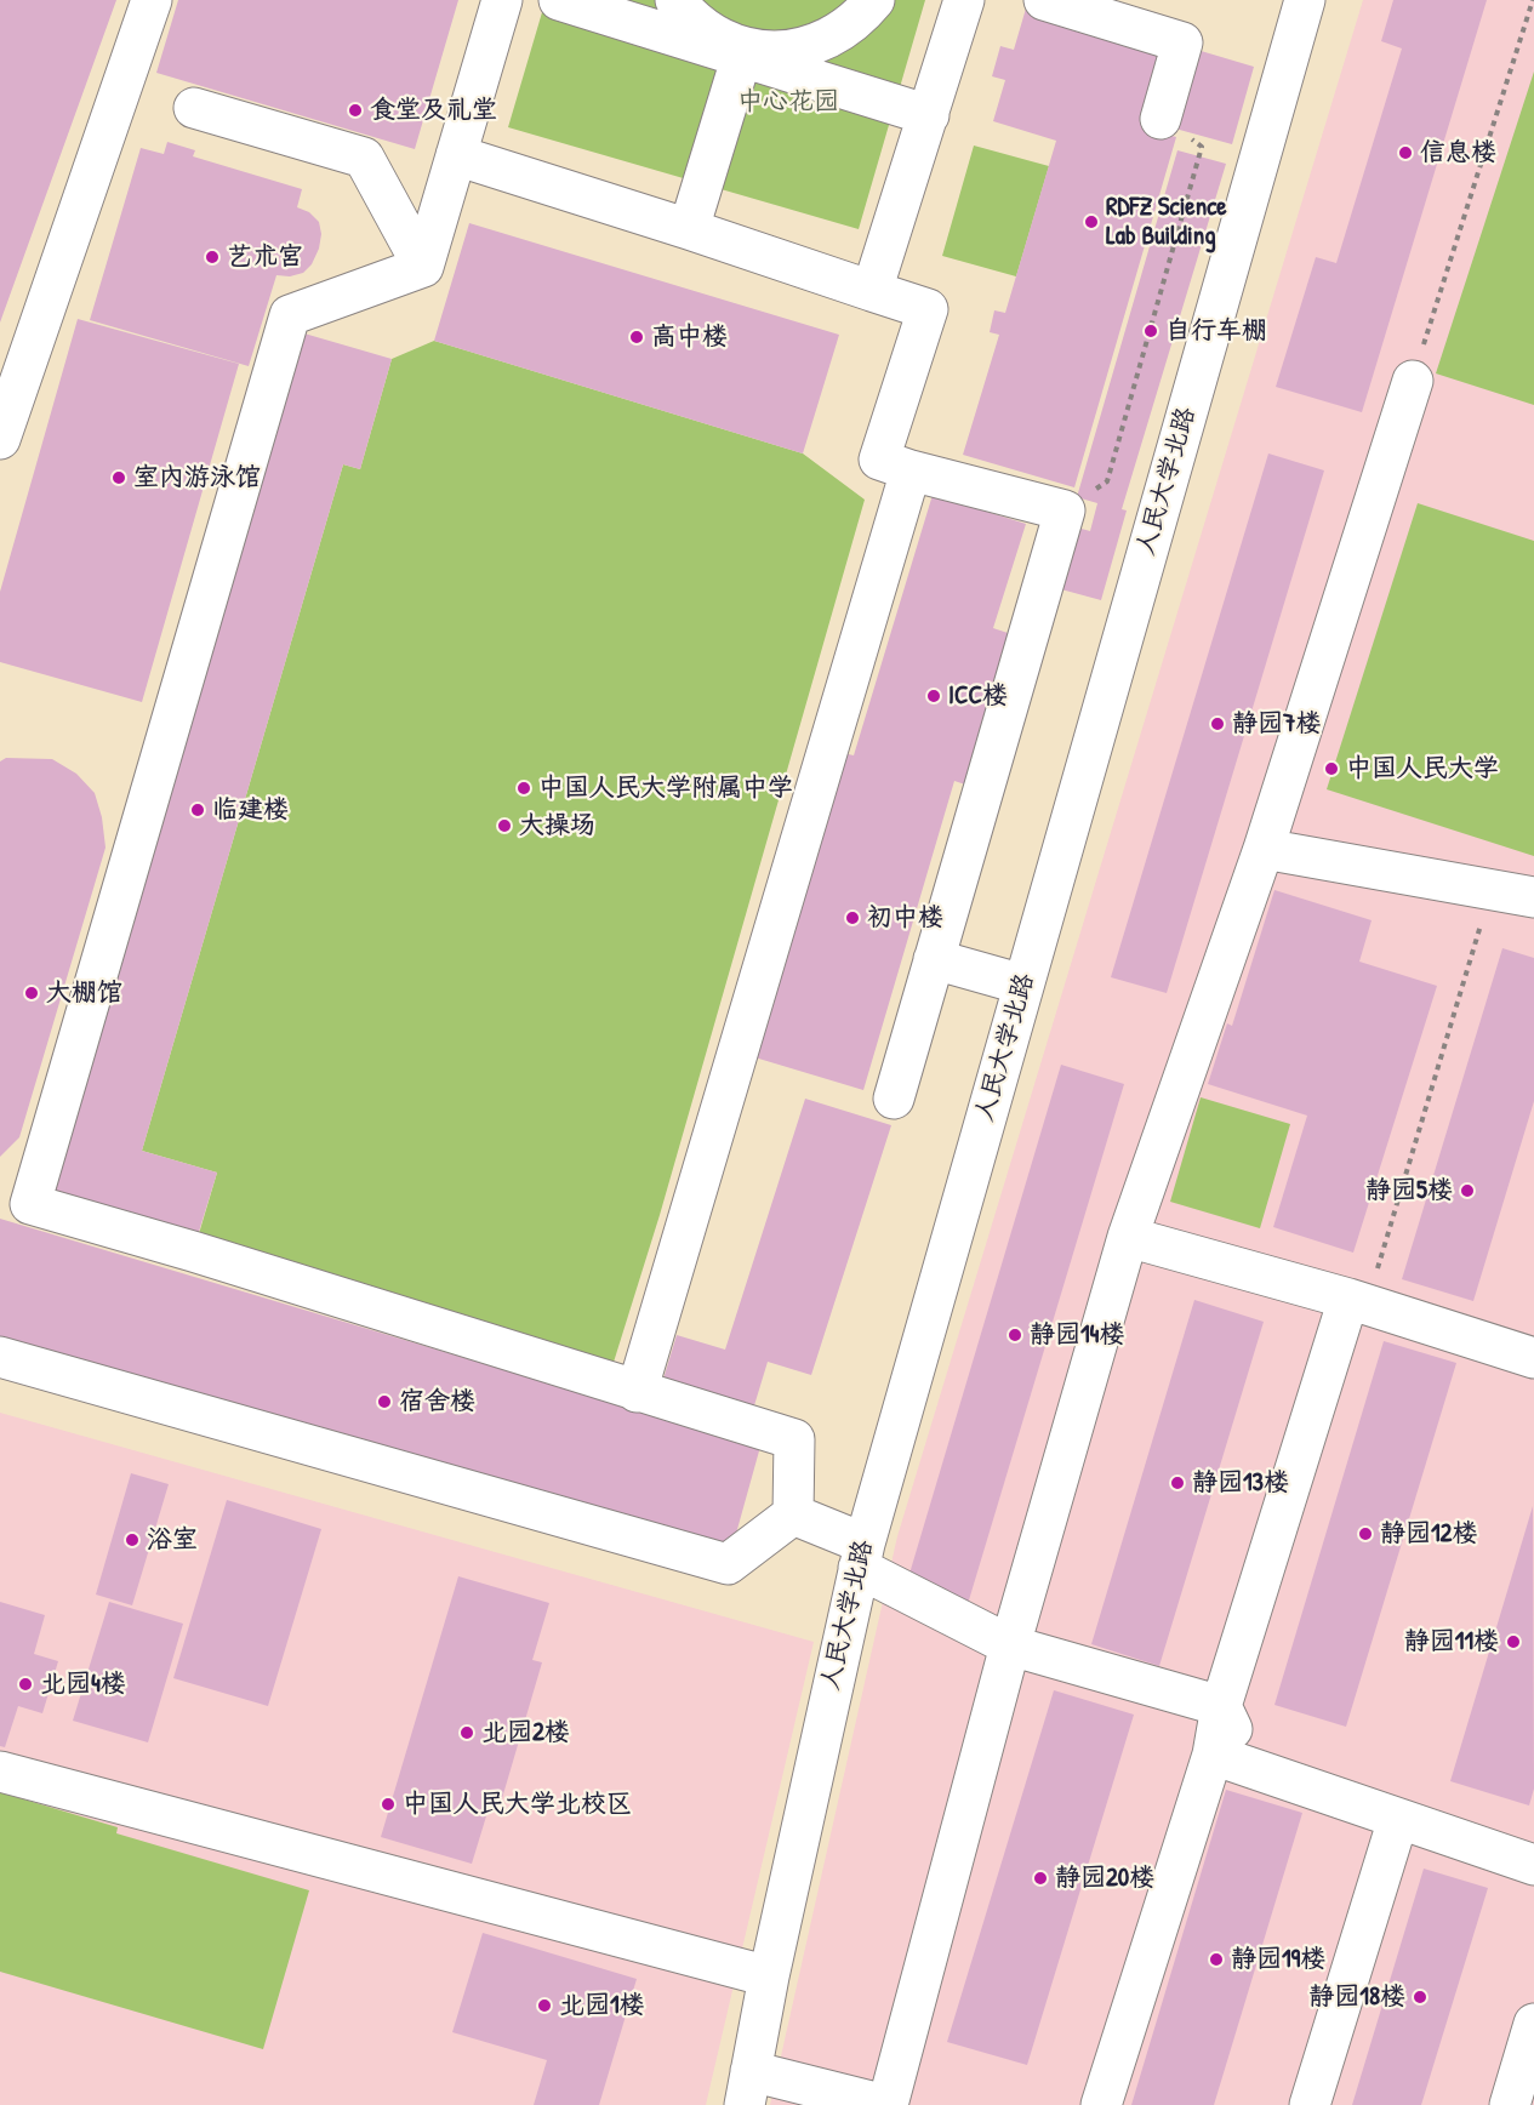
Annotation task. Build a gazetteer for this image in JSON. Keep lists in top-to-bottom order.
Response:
{
  "streets": {
    "street": ["人民大学北路"]
  },
  "parks": ["中心花园"],
  "places": [
    "食堂及礼堂",
    "信息楼",
    "RDFZ Science Lab Building",
    "艺术宫",
    "自行车棚",
    "高中楼",
    "室内游泳馆",
    "ICC楼",
    "静园7楼",
    "中国人民大学",
    "中国人民大学附属中学",
    "临建楼",
    "大操场",
    "初中楼",
    "大棚馆",
    "静园5楼",
    "静园14楼",
    "宿舍楼",
    "静园13楼",
    "静园12楼",
    "浴室",
    "静园11楼",
    "北园4楼",
    "北园2楼",
    "中国人民大学北校区",
    "静园20楼",
    "静园19楼",
    "静园18楼",
    "北园1楼"
  ]
}
